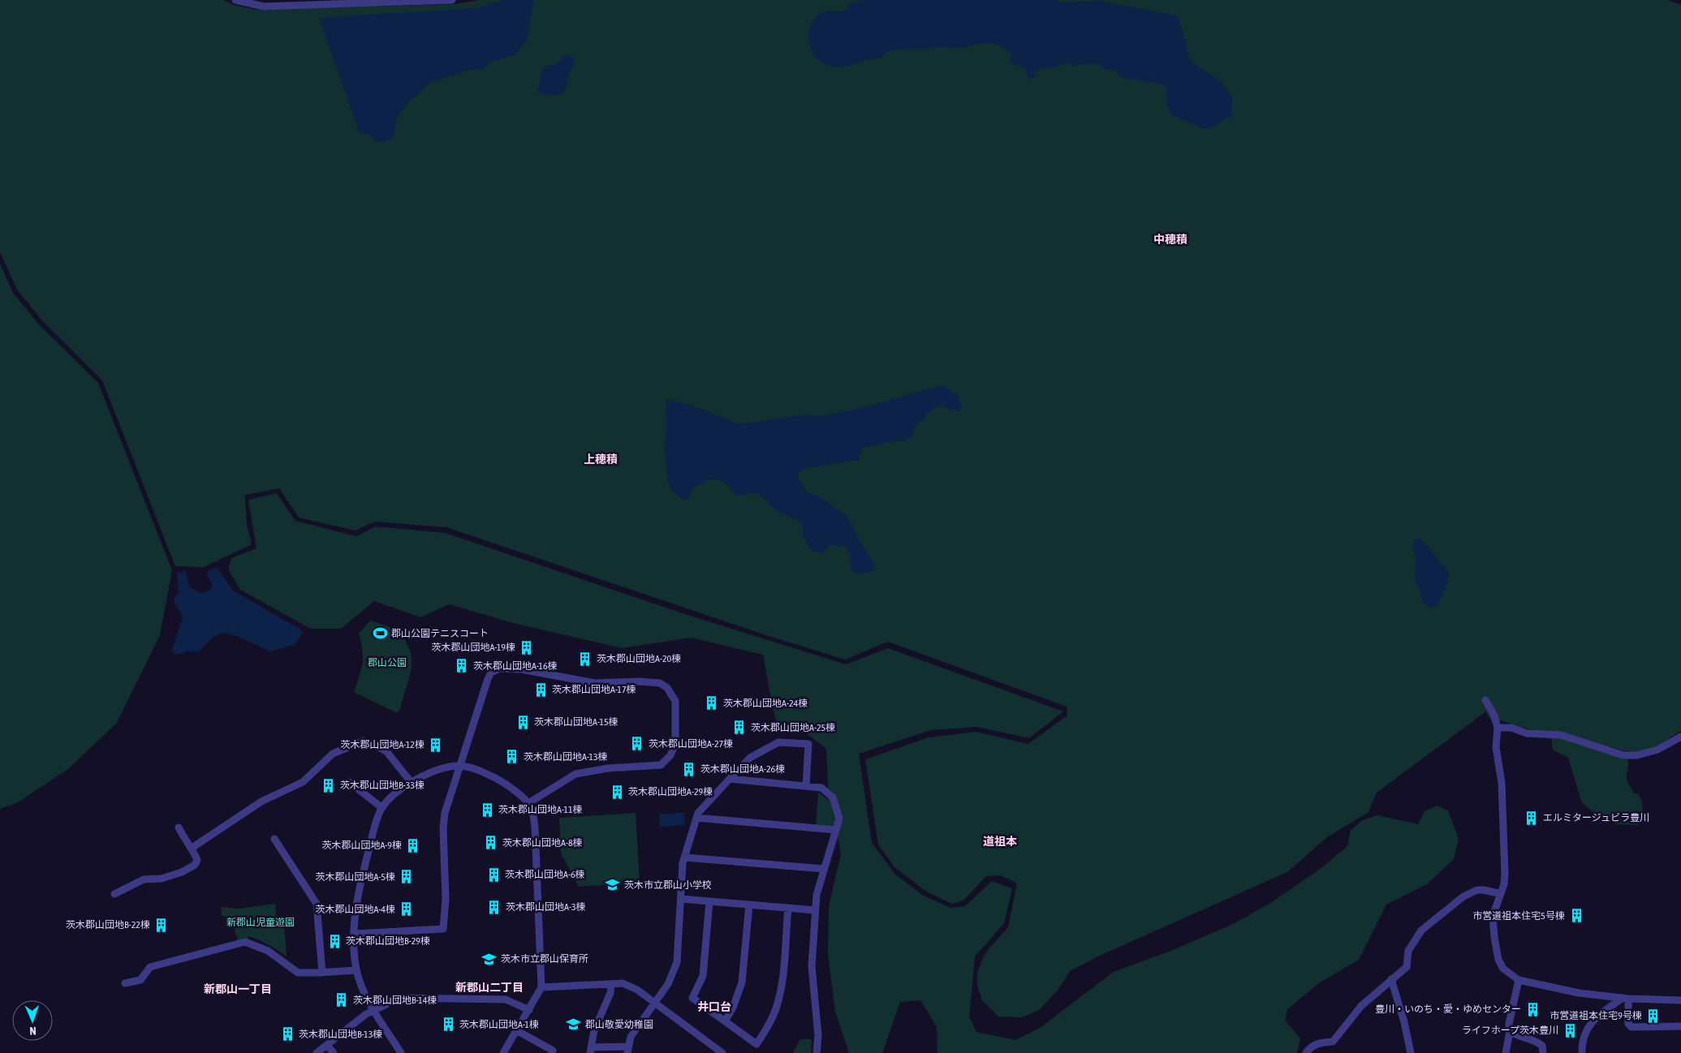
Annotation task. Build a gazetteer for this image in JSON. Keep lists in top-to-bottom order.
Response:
{
  "districts": [
    "中穂積",
    "上穂積",
    "道祖本",
    "新郡山二丁目",
    "新郡山一丁目",
    "井口台"
  ],
  "parks": ["郡山公園", "新郡山児童遊園"],
  "places": {
    "sports": ["郡山公園テニスコート"],
    "building": [
      "茨木郡山団地A-19棟",
      "茨木郡山団地A-20棟",
      "茨木郡山団地A-16棟",
      "茨木郡山団地A-17棟",
      "茨木郡山団地A-24棟",
      "茨木郡山団地A-15棟",
      "茨木郡山団地A-25棟",
      "茨木郡山団地A-27棟",
      "茨木郡山団地A-12棟",
      "茨木郡山団地A-13棟",
      "茨木郡山団地A-26棟",
      "茨木郡山団地B-33棟",
      "茨木郡山団地A-29棟",
      "茨木郡山団地A-11棟",
      "エルミタージュビラ豊川",
      "茨木郡山団地A-8棟",
      "茨木郡山団地A-9棟",
      "茨木郡山団地A-6棟",
      "茨木郡山団地A-5棟",
      "茨木郡山団地A-3棟",
      "茨木郡山団地A-4棟",
      "市営道祖本住宅5号棟",
      "茨木郡山団地B-22棟",
      "茨木郡山団地B-29棟",
      "茨木郡山団地B-14棟",
      "豊川・いのち・愛・ゆめセンター",
      "市営道祖本住宅9号棟",
      "茨木郡山団地A-1棟",
      "ライフホープ茨木豊川",
      "茨木郡山団地B-13棟"
    ],
    "school or university": ["茨木市立郡山小学校", "茨木市立郡山保育所", "郡山敬愛幼稚園"]
  },
  "north": "bottom"
}
